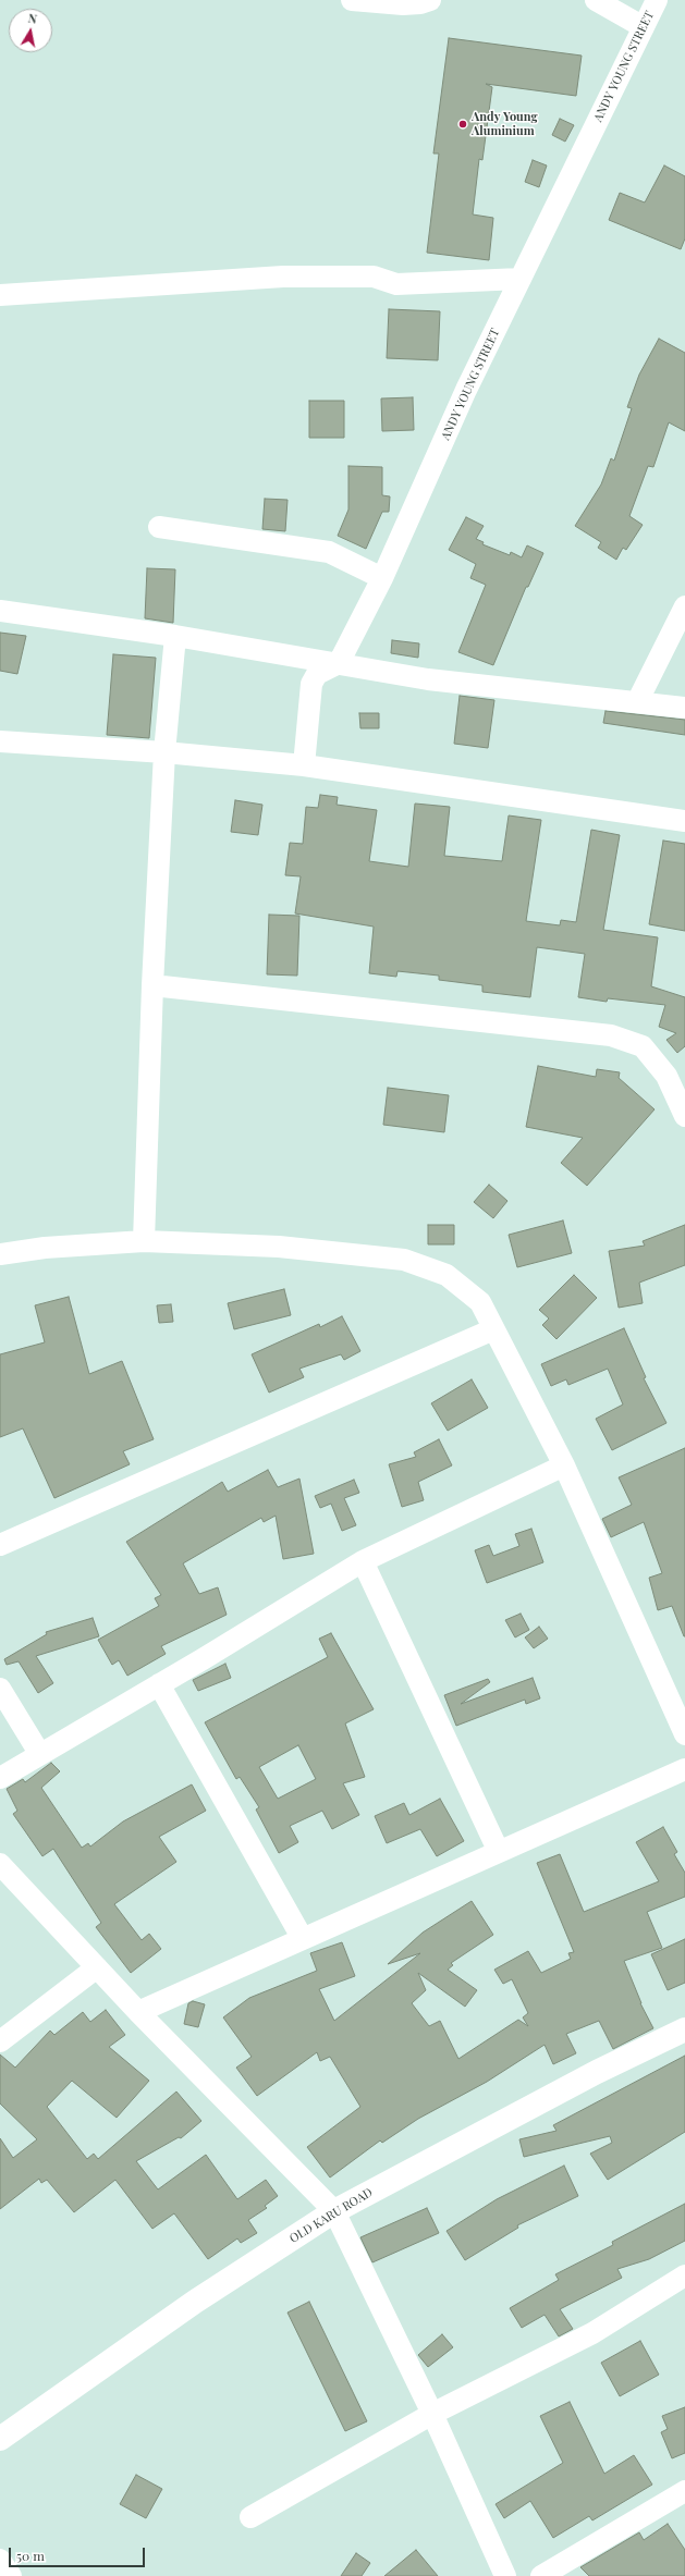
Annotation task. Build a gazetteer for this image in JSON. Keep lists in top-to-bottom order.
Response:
{
  "streets": {
    "main road": ["OLD KARU ROAD"],
    "street": ["ANDY YOUNG STREET"]
  },
  "places": ["Andy Young Aluminium"],
  "scale_bar": "50 m",
  "north": "top"
}
